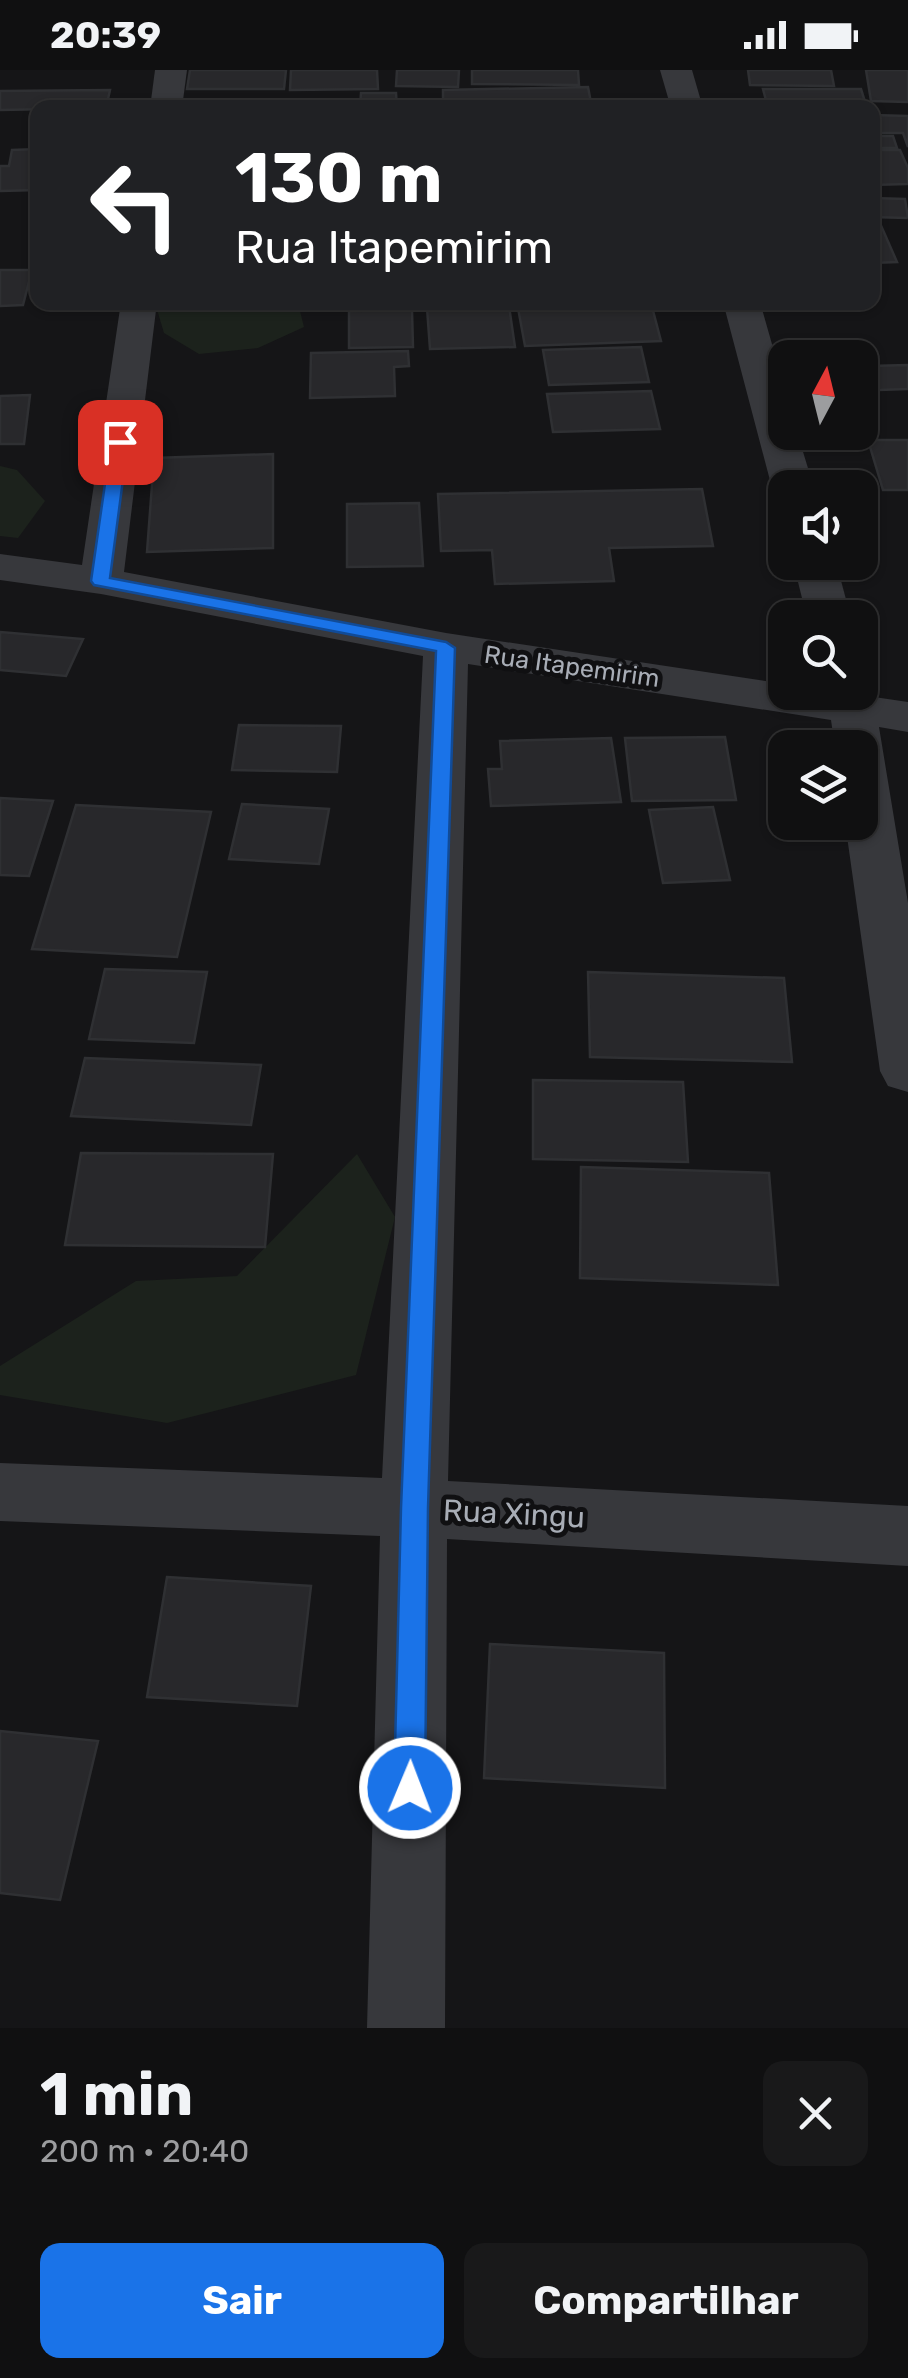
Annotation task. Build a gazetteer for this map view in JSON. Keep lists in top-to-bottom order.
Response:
{
  "streets": {
    "street": ["Rua Itapemirim", "Rua Xingu"]
  },
  "north": "top",
  "page": {
    "status": "20:39",
    "turn": ["130 m", "Rua Itapemirim"],
    "heading": ["1 min", "200 m · 20:40"],
    "buttons": ["Sair", "Compartilhar"]
  }
}
